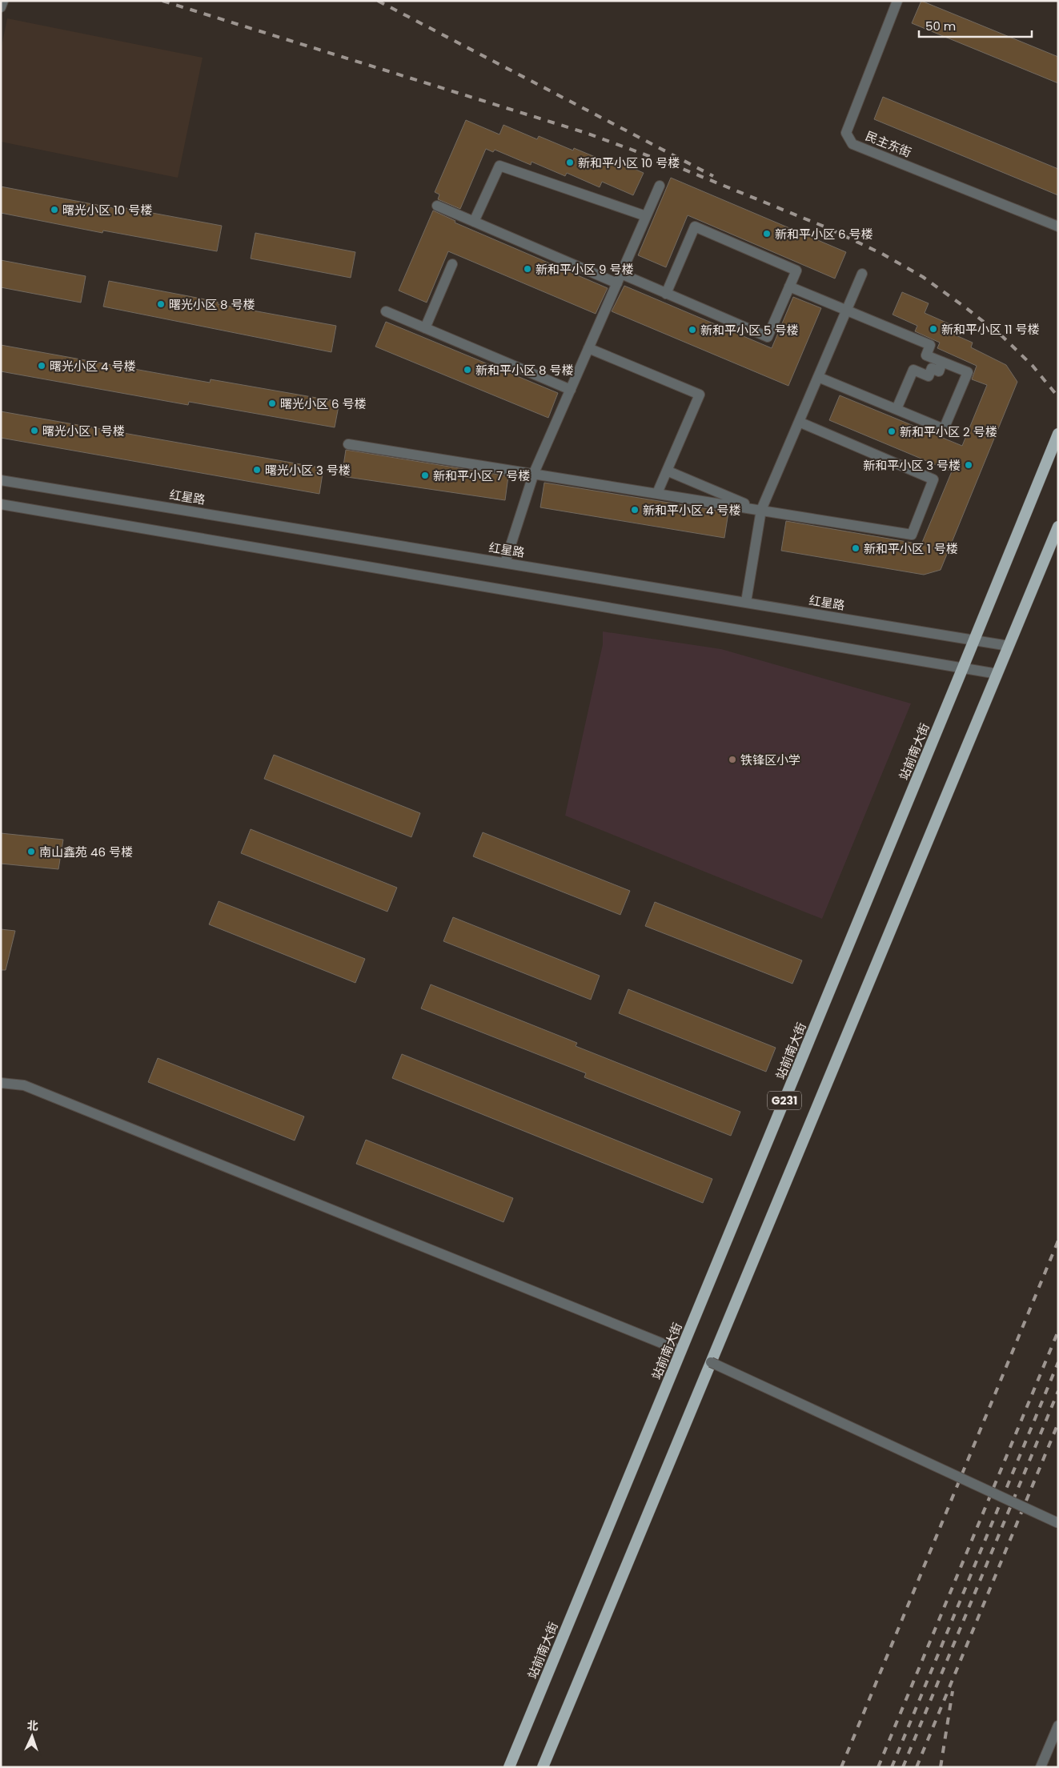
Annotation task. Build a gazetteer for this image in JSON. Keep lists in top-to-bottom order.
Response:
{
  "streets": {
    "highway": ["站前南大街", "G231"],
    "street": ["民主东街", "红星路"]
  },
  "crossings": [
    ["红星路", "站前南大街"],
    ["红星路", "G231"]
  ],
  "places": [
    "新和平小区 10 号楼",
    "曙光小区 10 号楼",
    "新和平小区 6 号楼",
    "新和平小区 9 号楼",
    "曙光小区 8 号楼",
    "新和平小区 11 号楼",
    "新和平小区 5 号楼",
    "曙光小区 4 号楼",
    "新和平小区 8 号楼",
    "曙光小区 6 号楼",
    "曙光小区 1 号楼",
    "新和平小区 2 号楼",
    "新和平小区 3 号楼",
    "曙光小区 3 号楼",
    "新和平小区 7 号楼",
    "新和平小区 4 号楼",
    "新和平小区 1 号楼",
    "铁锋区小学",
    "南山鑫苑 46 号楼"
  ],
  "scale_bar": "50 m",
  "north": "top"
}
